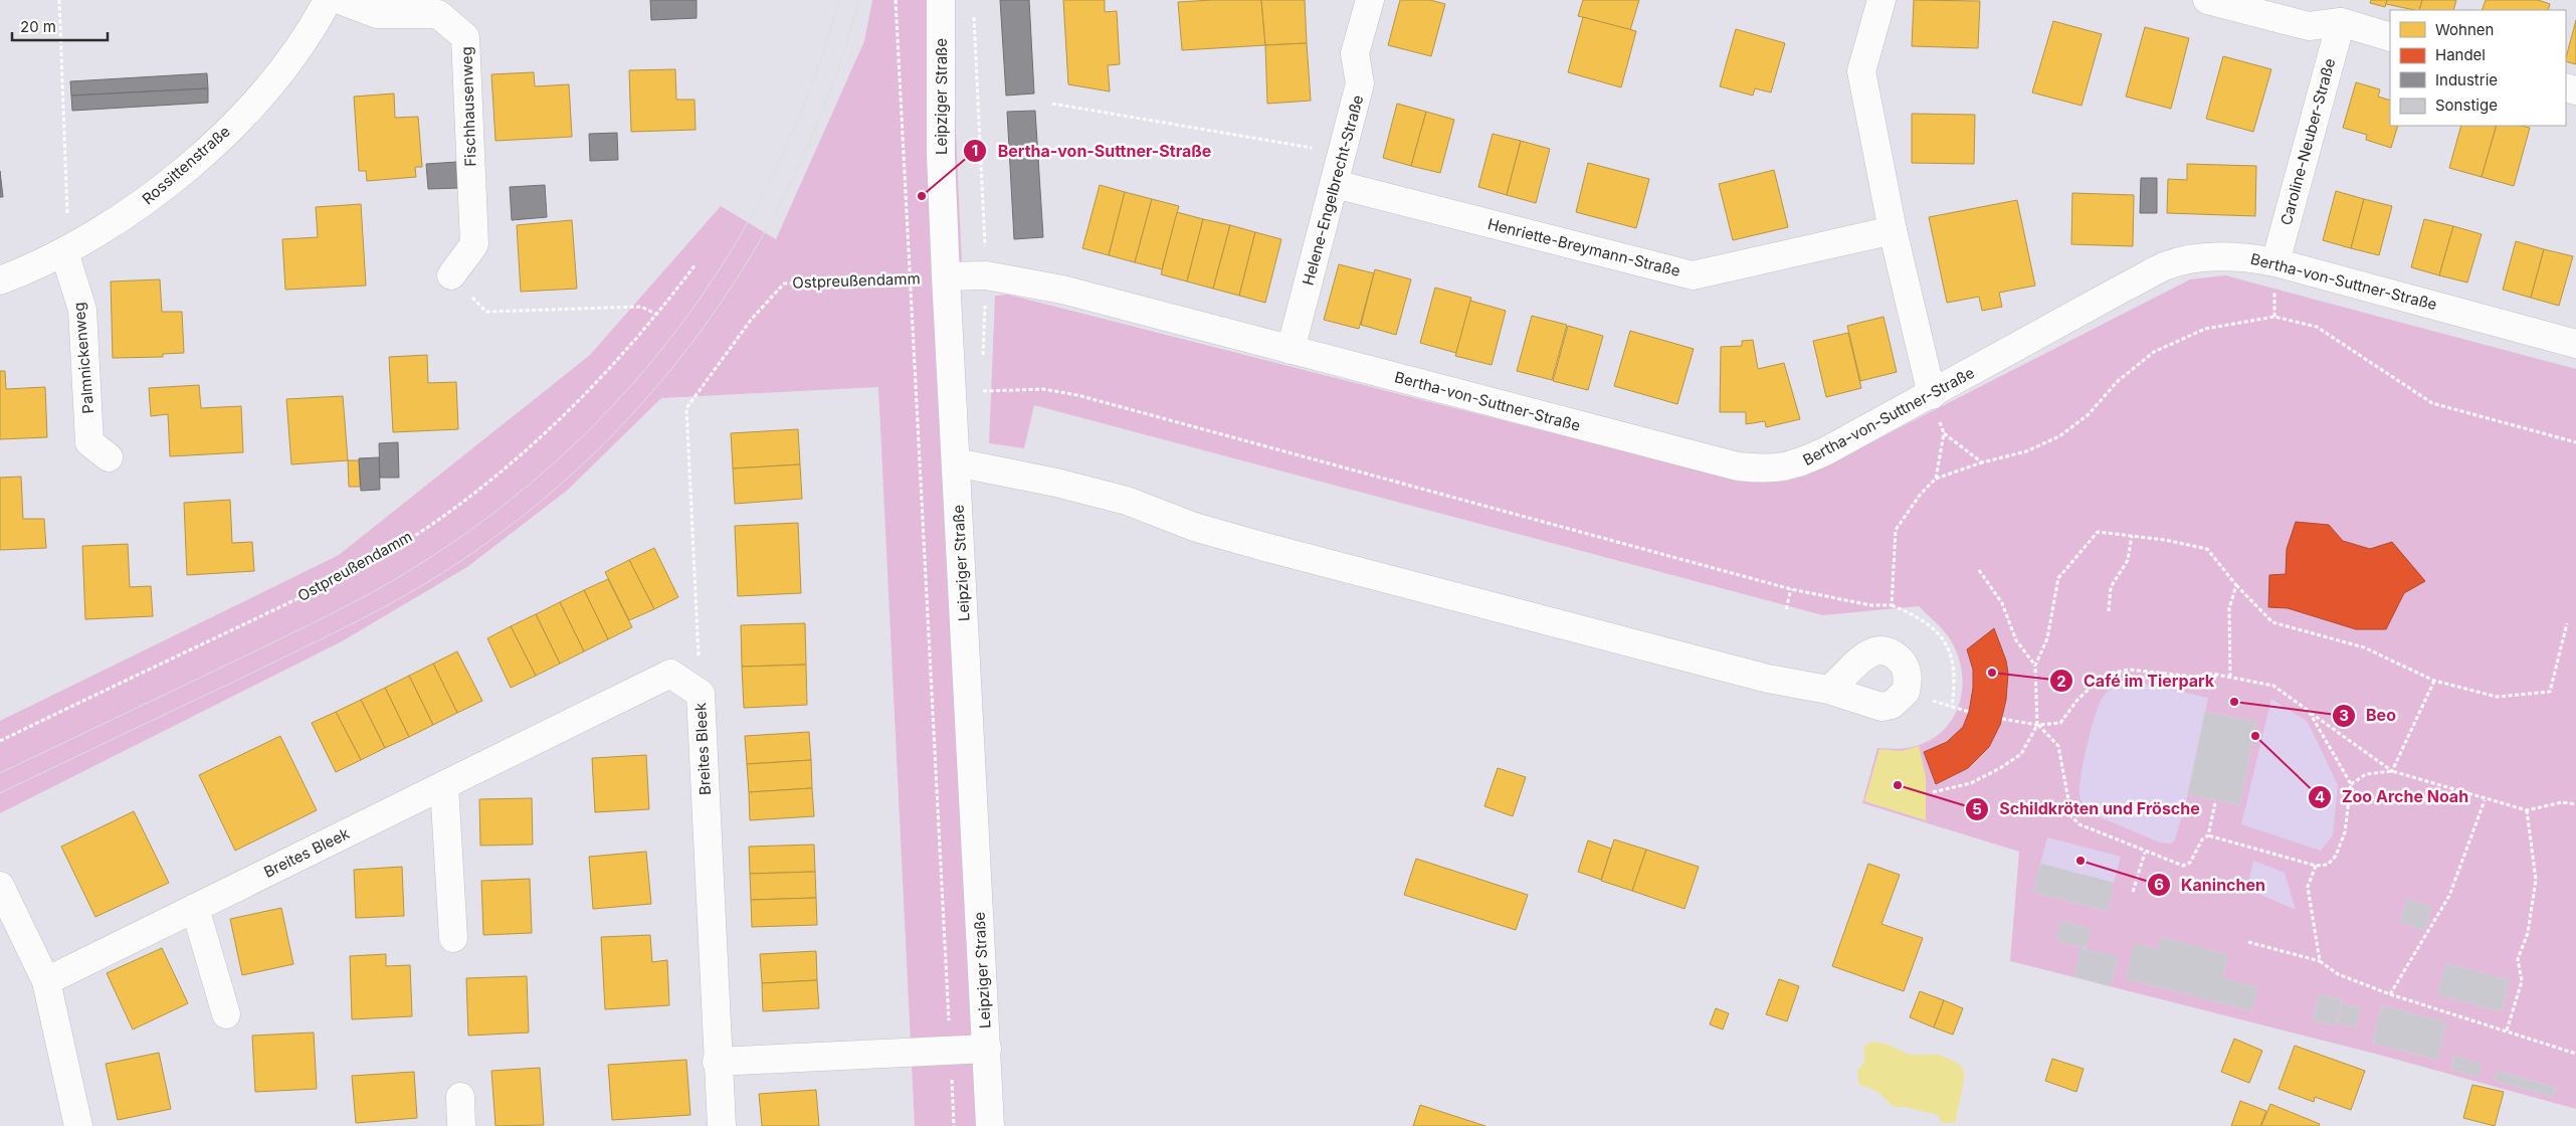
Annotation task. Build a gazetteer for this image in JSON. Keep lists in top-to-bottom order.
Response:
{
  "streets": {
    "street": [
      "Leipziger Straße",
      "Fischhausenweg",
      "Caroline-Neuber-Straße",
      "Rossittenstraße",
      "Helene-Engelbrecht-Straße",
      "Henriette-Breymann-Straße",
      "Bertha-von-Suttner-Straße",
      "Palmnickenweg",
      "Breites Bleek"
    ],
    "path": ["Ostpreußendamm"]
  },
  "crossings": [
    ["Leipziger Straße", "Ostpreußendamm"],
    ["Leipziger Straße", "Bertha-von-Suttner-Straße"],
    ["Caroline-Neuber-Straße", "Bertha-von-Suttner-Straße"],
    ["Rossittenstraße", "Palmnickenweg"],
    ["Helene-Engelbrecht-Straße", "Henriette-Breymann-Straße"],
    ["Helene-Engelbrecht-Straße", "Bertha-von-Suttner-Straße"],
    ["Ostpreußendamm", "Bertha-von-Suttner-Straße"],
    ["Ostpreußendamm", "Breites Bleek"]
  ],
  "places": [
    "Bertha-von-Suttner-Straße",
    "Café im Tierpark",
    "Beo",
    "Zoo Arche Noah",
    "Schildkröten und Frösche",
    "Kaninchen"
  ],
  "legend": [
    "Wohnen",
    "Handel",
    "Industrie",
    "Sonstige"
  ],
  "scale_bar": "20 m"
}
